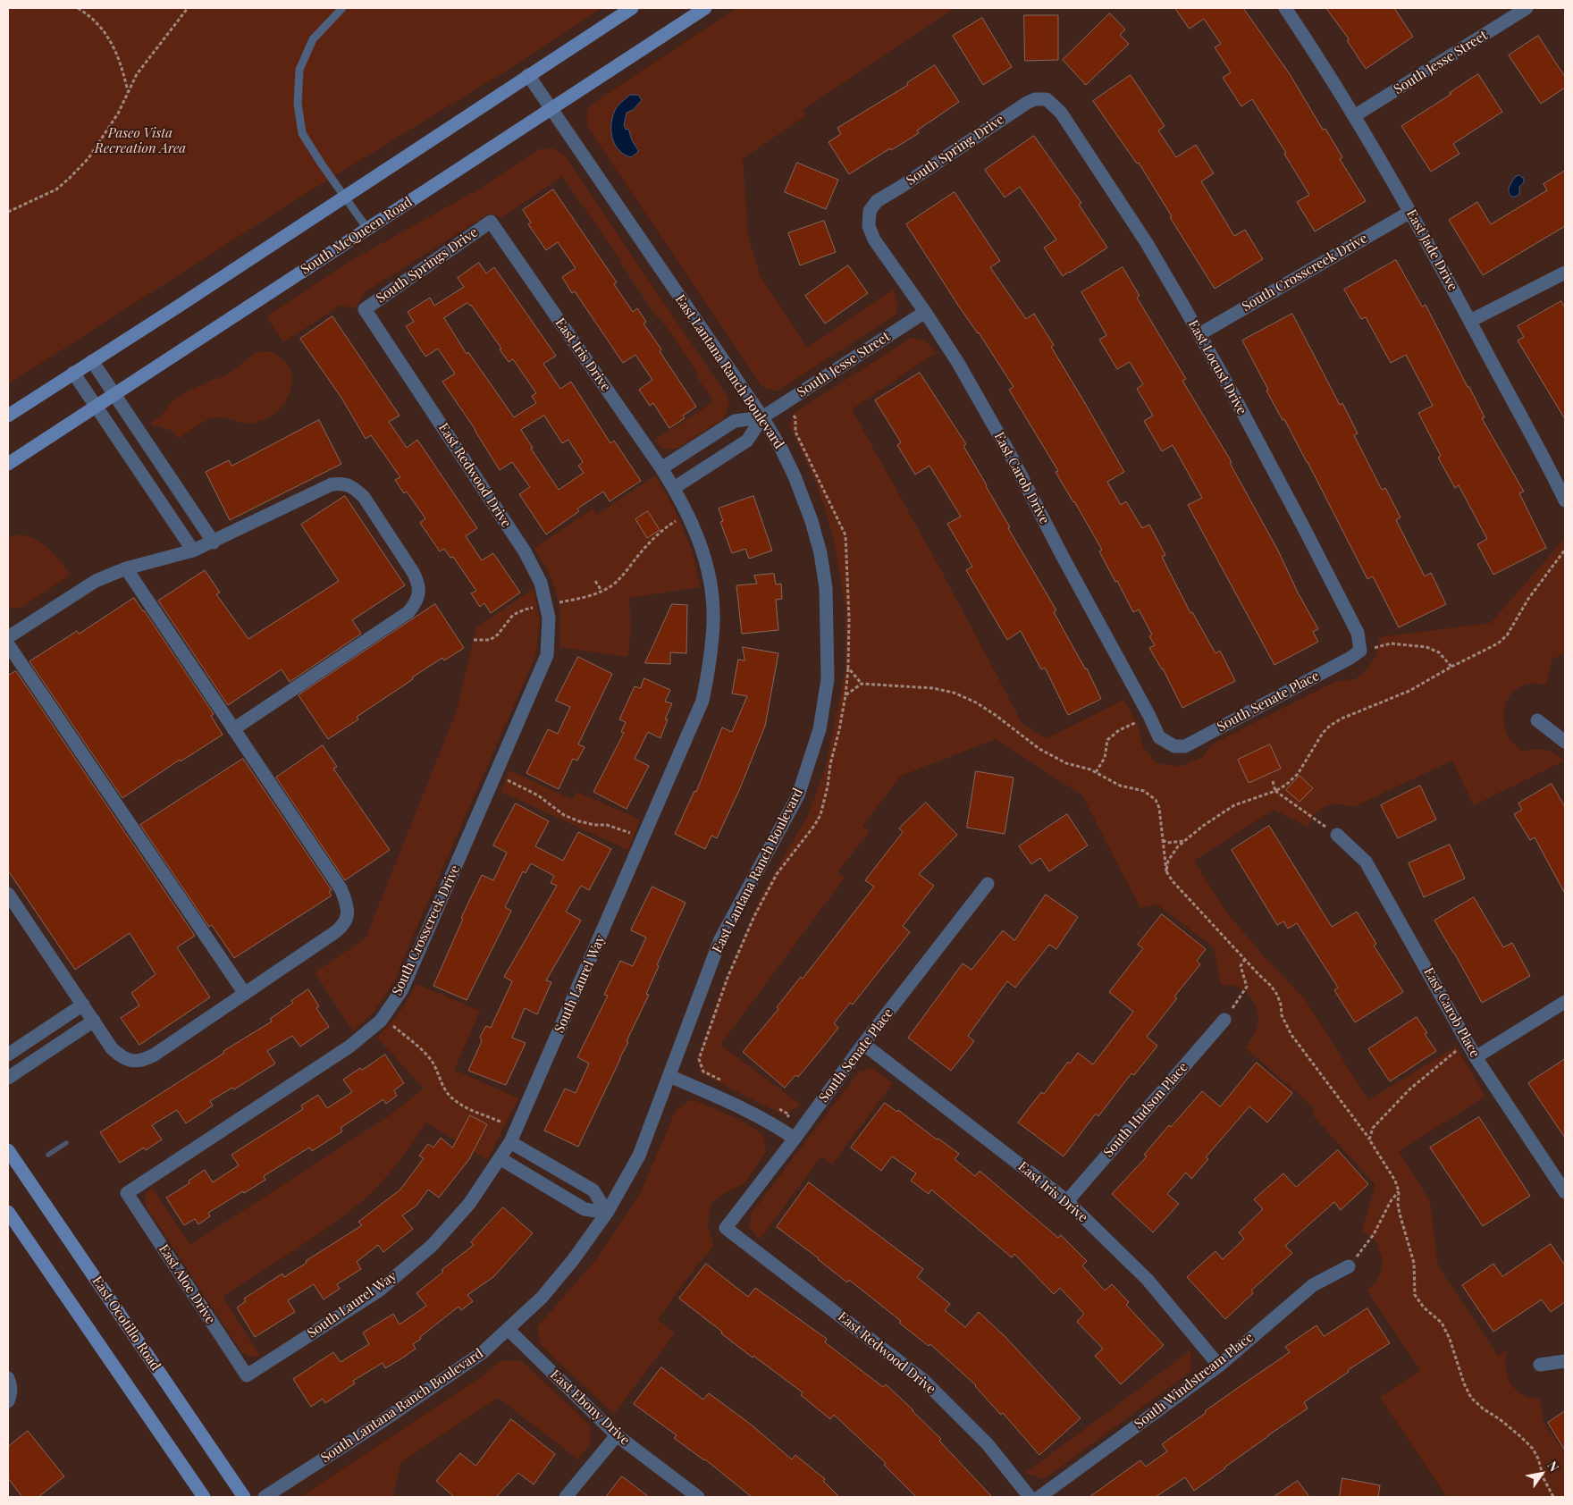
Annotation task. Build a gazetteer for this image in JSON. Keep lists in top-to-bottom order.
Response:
{
  "streets": {
    "main road": ["South McQueen Road", "East Ocotillo Road"],
    "street": [
      "South Jesse Street",
      "South Spring Drive",
      "East Jade Drive",
      "South Springs Drive",
      "South Crosscreek Drive",
      "East Iris Drive",
      "East Locust Drive",
      "East Lantana Ranch Boulevard",
      "East Redwood Drive",
      "East Carob Drive",
      "South Senate Place",
      "South Laurel Way",
      "East Carob Place",
      "South Hudson Place",
      "East Aloe Drive",
      "South Windstream Place",
      "South Lantana Ranch Boulevard",
      "East Ebony Drive"
    ]
  },
  "crossings": [
    ["South Jesse Street", "East Jade Drive"],
    ["South Jesse Street", "East Iris Drive"],
    ["South Jesse Street", "East Lantana Ranch Boulevard"],
    ["South Jesse Street", "East Carob Drive"],
    ["South Jesse Street", "South Laurel Way"],
    ["South Spring Drive", "East Locust Drive"],
    ["South Spring Drive", "East Carob Drive"],
    ["South McQueen Road", "East Lantana Ranch Boulevard"],
    ["East Jade Drive", "South Crosscreek Drive"],
    ["South Springs Drive", "East Iris Drive"],
    ["South Springs Drive", "East Redwood Drive"],
    ["South Crosscreek Drive", "East Locust Drive"],
    ["South Crosscreek Drive", "East Redwood Drive"],
    ["South Crosscreek Drive", "East Aloe Drive"],
    ["East Iris Drive", "South Senate Place"],
    ["East Iris Drive", "South Laurel Way"],
    ["East Iris Drive", "South Hudson Place"],
    ["East Iris Drive", "South Windstream Place"],
    ["East Locust Drive", "South Senate Place"],
    ["East Lantana Ranch Boulevard", "South Lantana Ranch Boulevard"],
    ["East Redwood Drive", "South Senate Place"],
    ["East Carob Drive", "South Senate Place"],
    ["South Laurel Way", "East Aloe Drive"],
    ["South Lantana Ranch Boulevard", "East Ebony Drive"]
  ],
  "parks": ["Paseo Vista Recreation Area"],
  "north": "top right"
}
